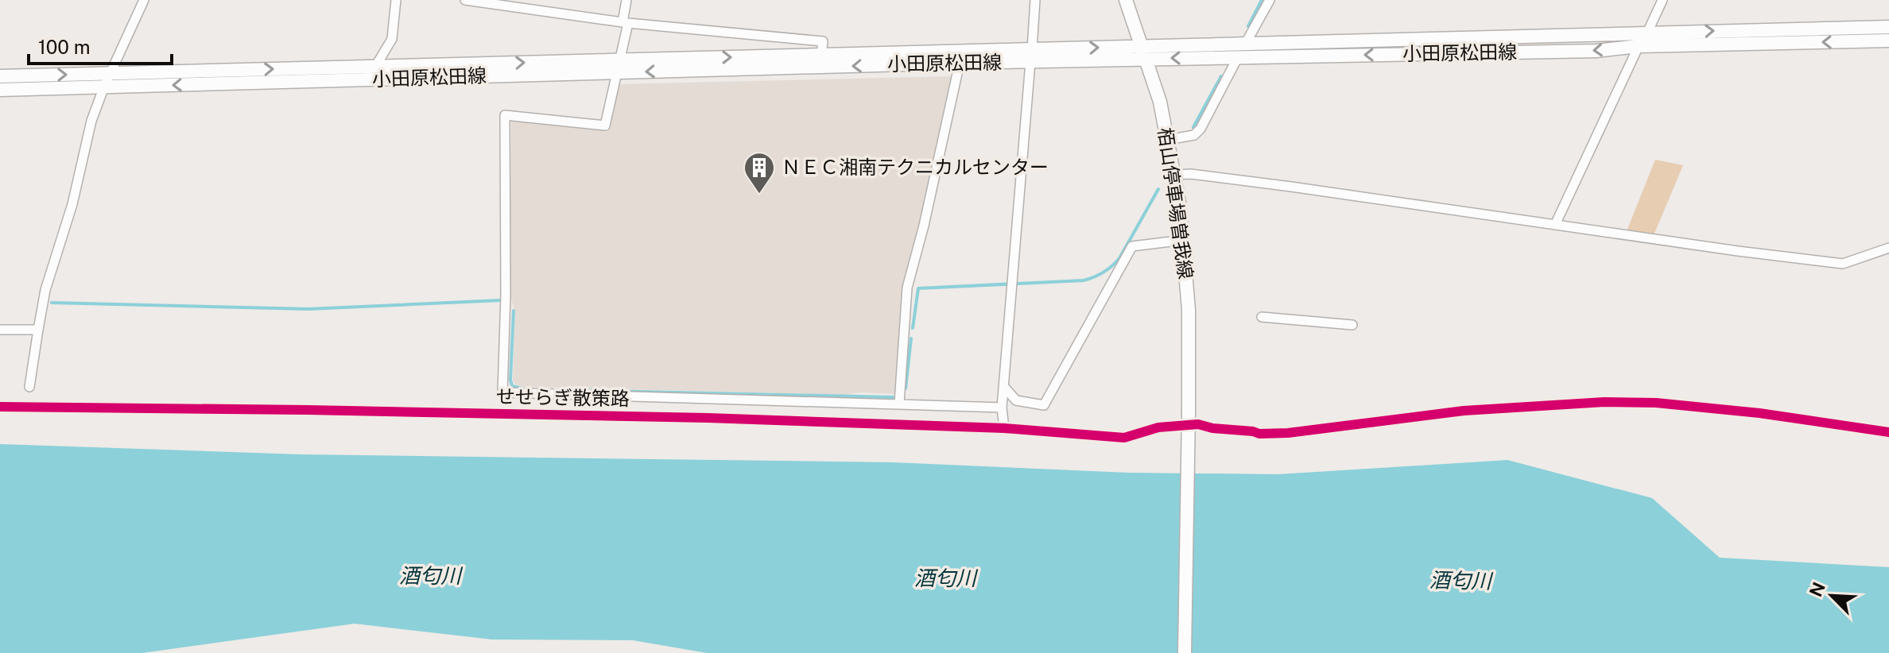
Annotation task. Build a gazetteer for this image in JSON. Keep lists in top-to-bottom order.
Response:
{
  "streets": {
    "main road": ["小田原松田線", "栢山停車場曽我線"],
    "street": ["せせらぎ散策路"]
  },
  "crossings": [
    ["小田原松田線", "栢山停車場曽我線"]
  ],
  "water": ["酒匂川"],
  "places": {
    "building": ["ＮＥＣ湘南テクニカルセンター"]
  },
  "scale_bar": "100 m",
  "north": "top left"
}
